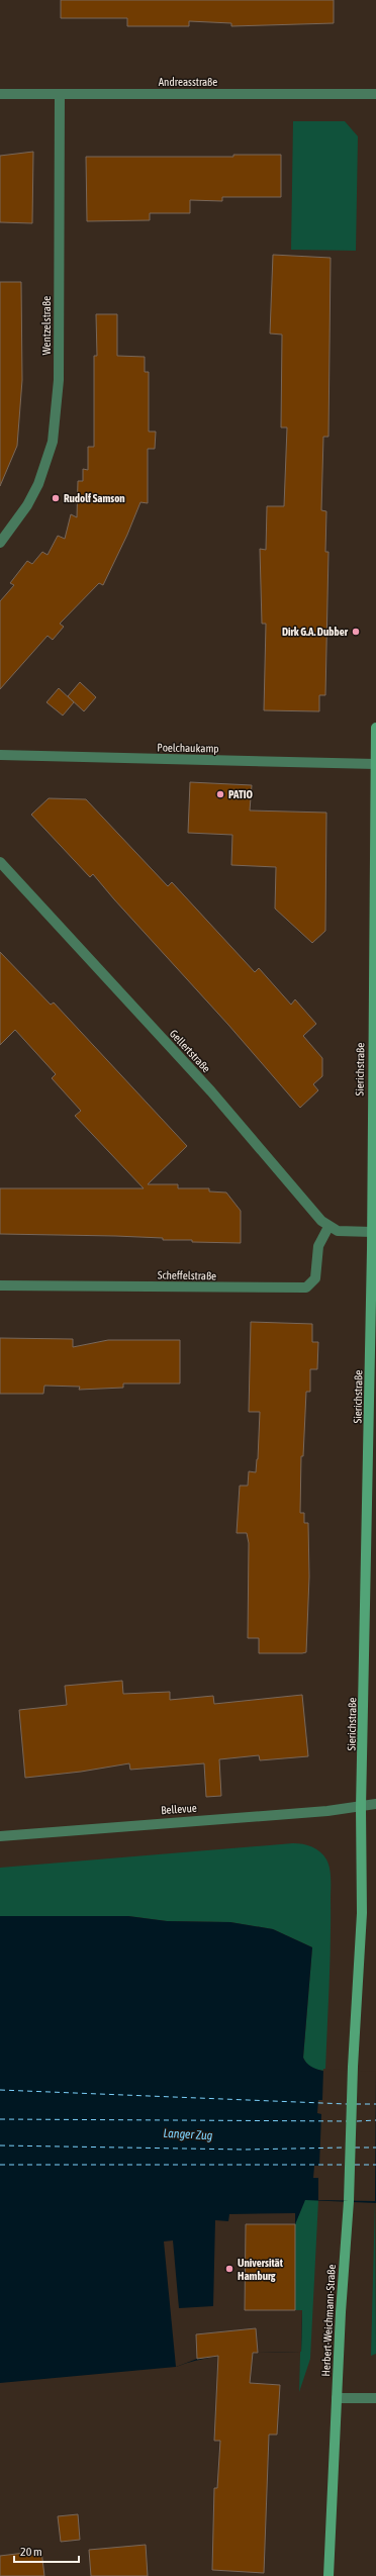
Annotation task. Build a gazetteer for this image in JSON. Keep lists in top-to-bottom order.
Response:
{
  "streets": {
    "main road": ["Sierichstraße", "Herbert-Weichmann-Straße"],
    "street": [
      "Andreasstraße",
      "Wentzelstraße",
      "Poelchaukamp",
      "Gellertstraße",
      "Scheffelstraße",
      "Bellevue"
    ]
  },
  "crossings": [
    ["Andreasstraße", "Wentzelstraße"],
    ["Poelchaukamp", "Sierichstraße"],
    ["Gellertstraße", "Scheffelstraße"],
    ["Sierichstraße", "Bellevue"],
    ["Sierichstraße", "Herbert-Weichmann-Straße"]
  ],
  "water": ["Langer Zug"],
  "places": [
    "Rudolf Samson",
    "Dirk G.A. Dubber",
    "PATIO",
    "Universität Hamburg"
  ],
  "scale_bar": "20 m"
}
